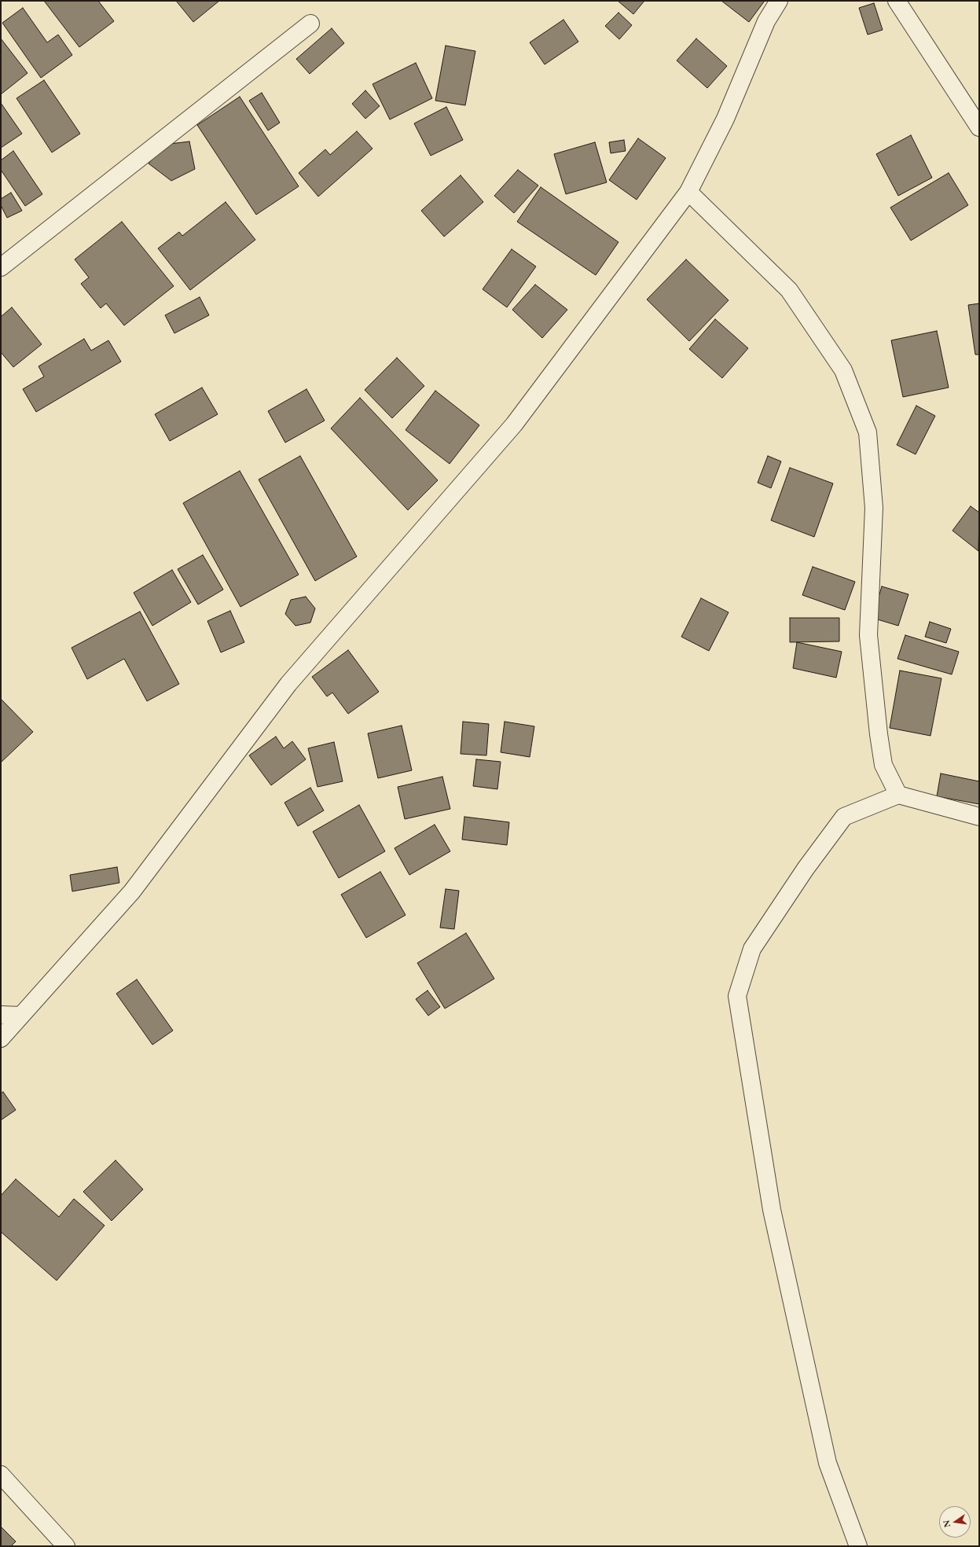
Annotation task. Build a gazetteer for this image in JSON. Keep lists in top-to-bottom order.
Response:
{
  "north": "left"
}
